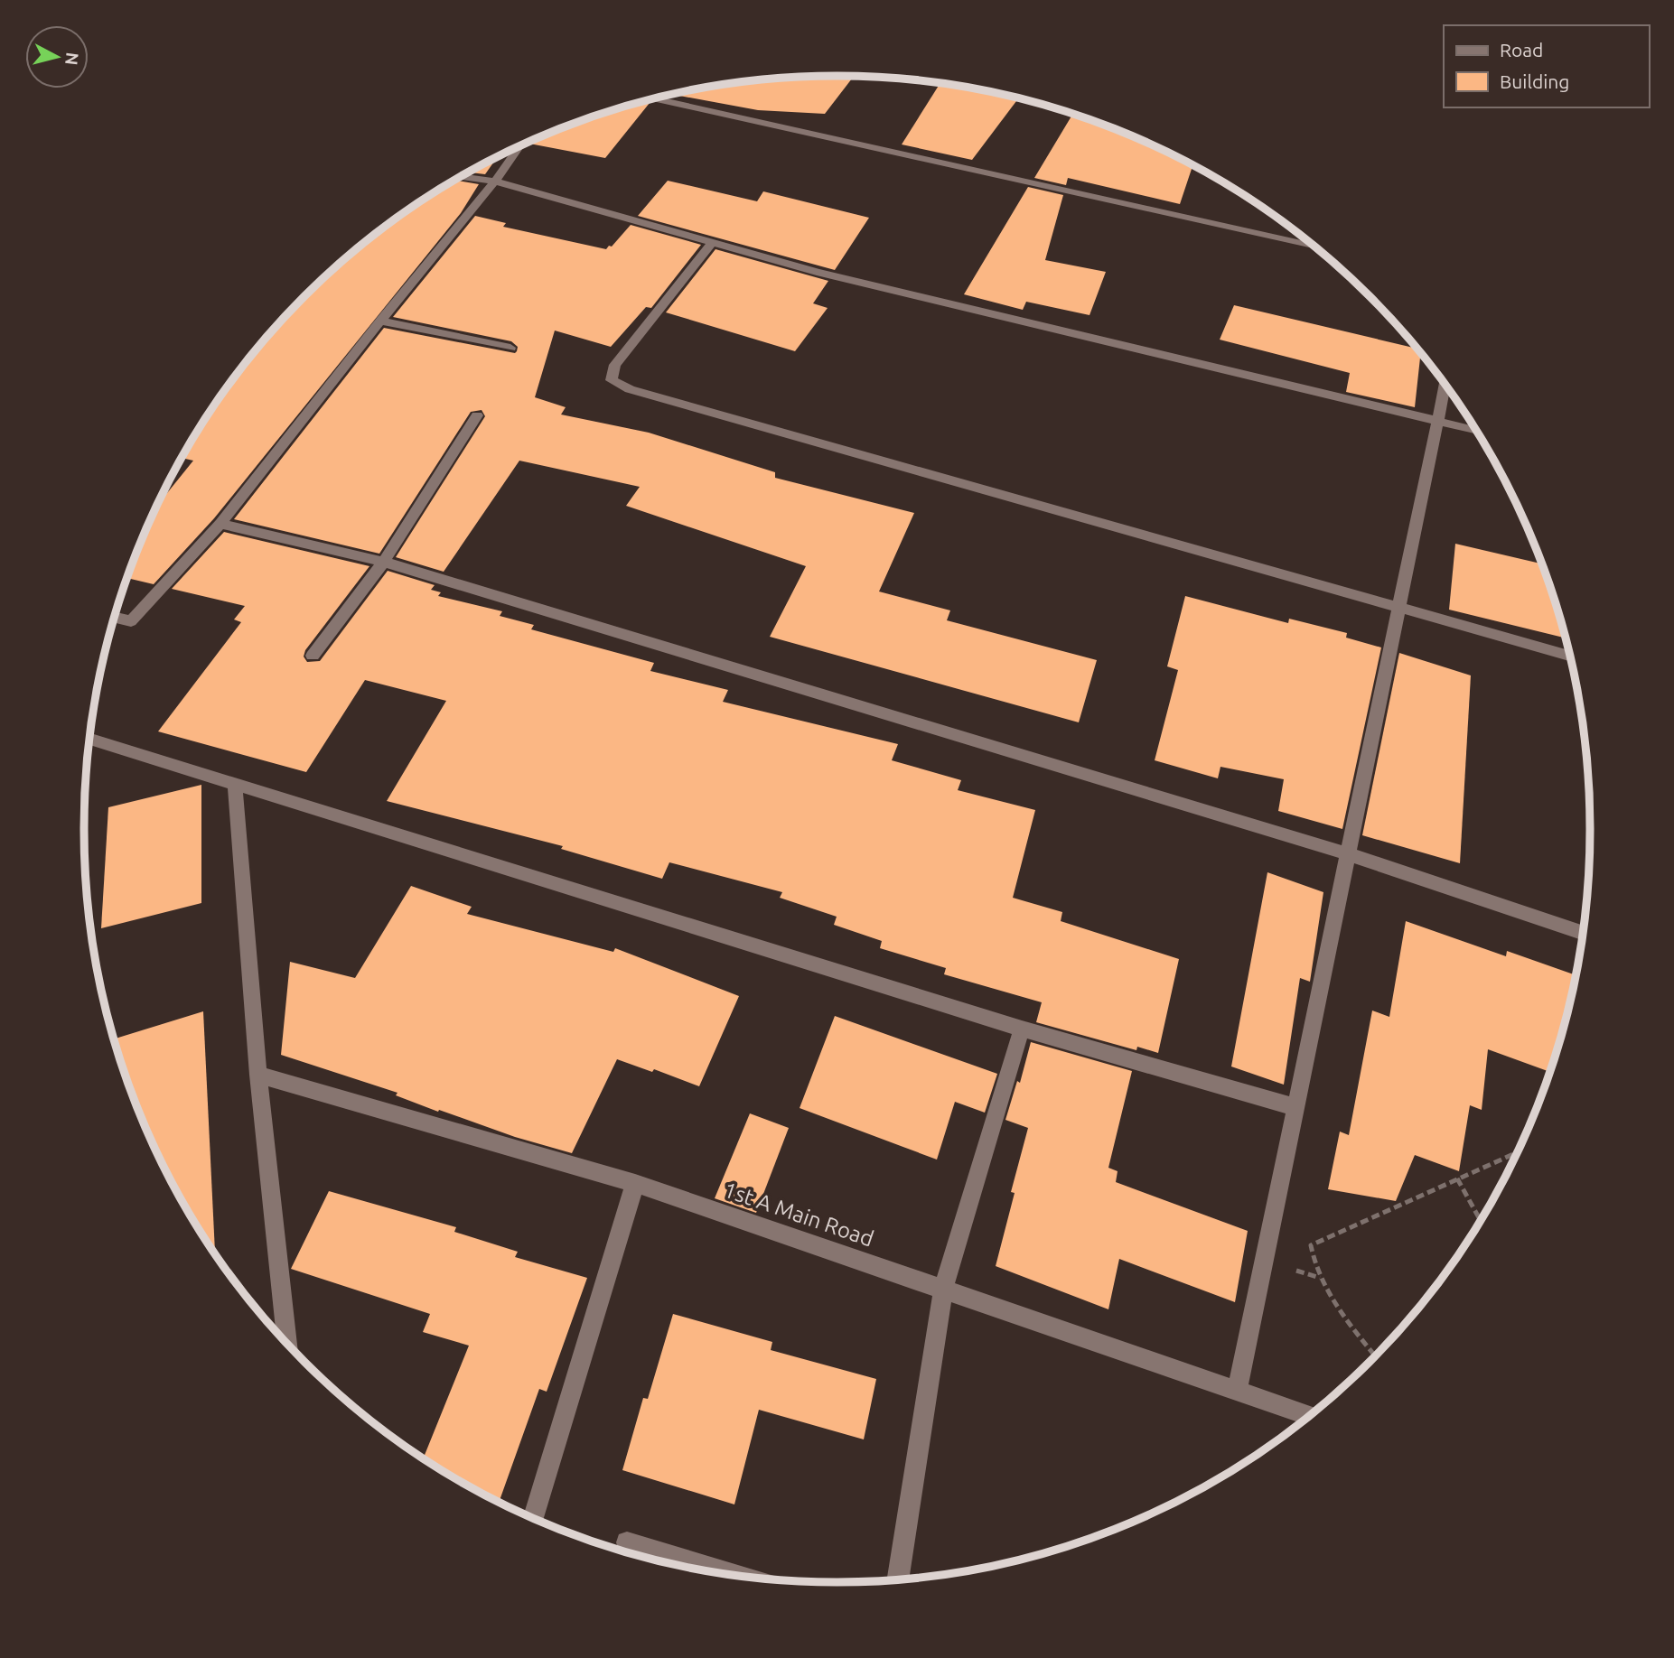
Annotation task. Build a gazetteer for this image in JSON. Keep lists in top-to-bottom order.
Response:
{
  "streets": {
    "street": ["1st A Main Road"]
  },
  "legend": ["Road", "Building"],
  "north": "right"
}
